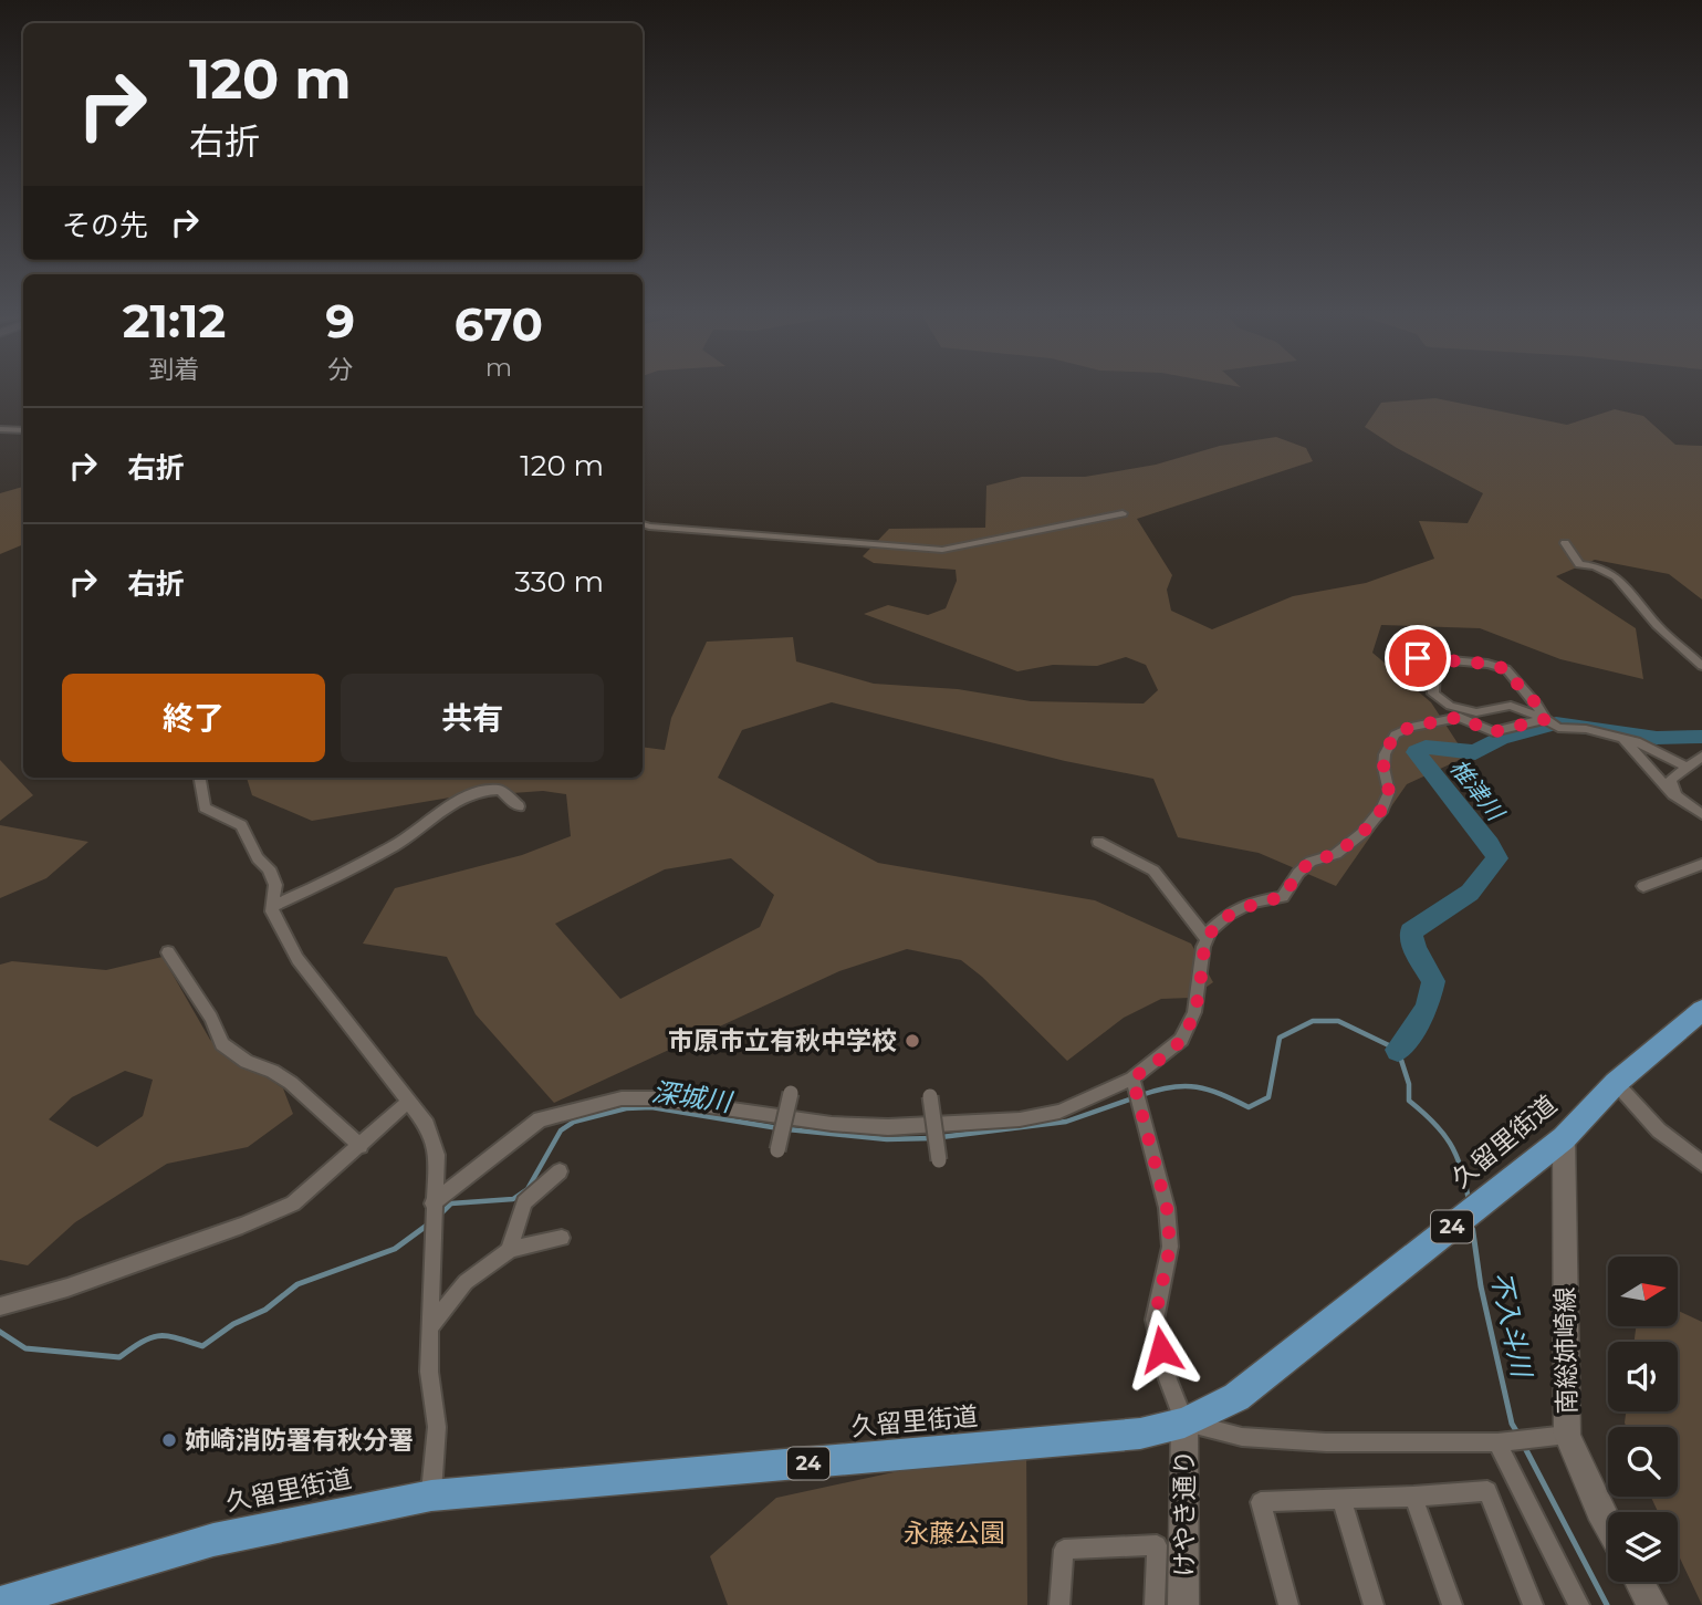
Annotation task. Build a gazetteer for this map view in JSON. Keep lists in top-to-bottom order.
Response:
{
  "streets": {
    "main road": [
      "久留里街道",
      "24",
      "南総姉崎線",
      "けやき通り"
    ]
  },
  "crossings": [
    ["久留里街道", "南総姉崎線"],
    ["久留里街道", "けやき通り"]
  ],
  "water": ["椎津川", "深城川", "不入斗川"],
  "parks": ["永藤公園"],
  "places": ["市原市立有秋中学校", "姉崎消防署有秋分署"],
  "north": "right",
  "page": {
    "turn": ["120 m", "右折"],
    "then": "その先",
    "eta": [
      "21:12",
      "到着",
      "9",
      "分",
      "670",
      "m"
    ],
    "list": [
      {
        "name": "右折",
        "value": "120 m"
      },
      {
        "name": "右折",
        "value": "330 m"
      }
    ],
    "buttons": ["終了", "共有"]
  }
}
